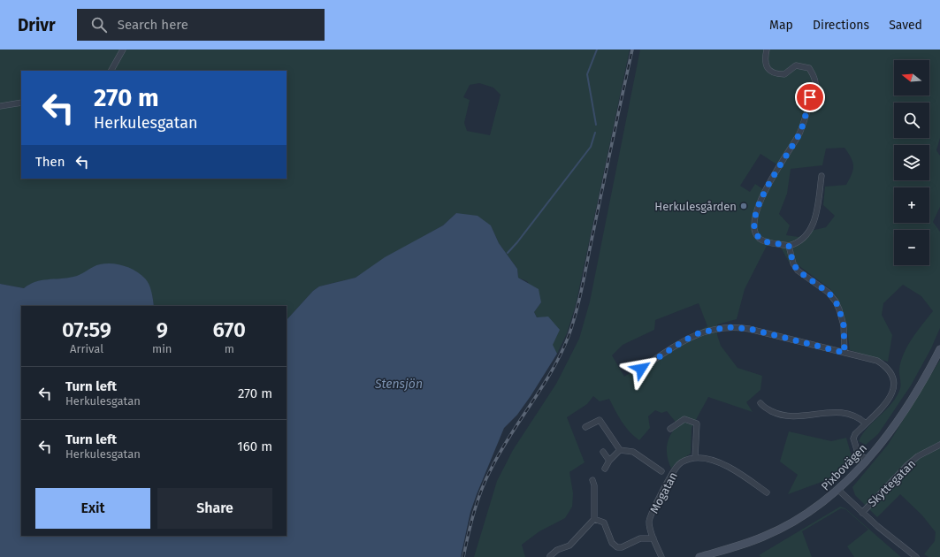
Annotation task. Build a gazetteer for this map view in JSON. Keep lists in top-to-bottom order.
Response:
{
  "streets": {
    "street": ["Pixbovägen", "Skyttegatan", "Mogatan"]
  },
  "water": ["Stensjön"],
  "places": ["Herkulesgården"],
  "north": "left",
  "page": {
    "header": "Drivr",
    "search": "Search here",
    "nav": ["Map", "Directions", "Saved"],
    "map_buttons": ["+", "−"],
    "turn": ["270 m", "Herkulesgatan"],
    "then": "Then",
    "eta": [
      "07:59",
      "Arrival",
      "9",
      "min",
      "670",
      "m"
    ],
    "list": [
      {
        "name": "Turn left",
        "note": "Herkulesgatan",
        "value": "270 m"
      },
      {
        "name": "Turn left",
        "note": "Herkulesgatan",
        "value": "160 m"
      }
    ],
    "buttons": ["Exit", "Share"]
  }
}
